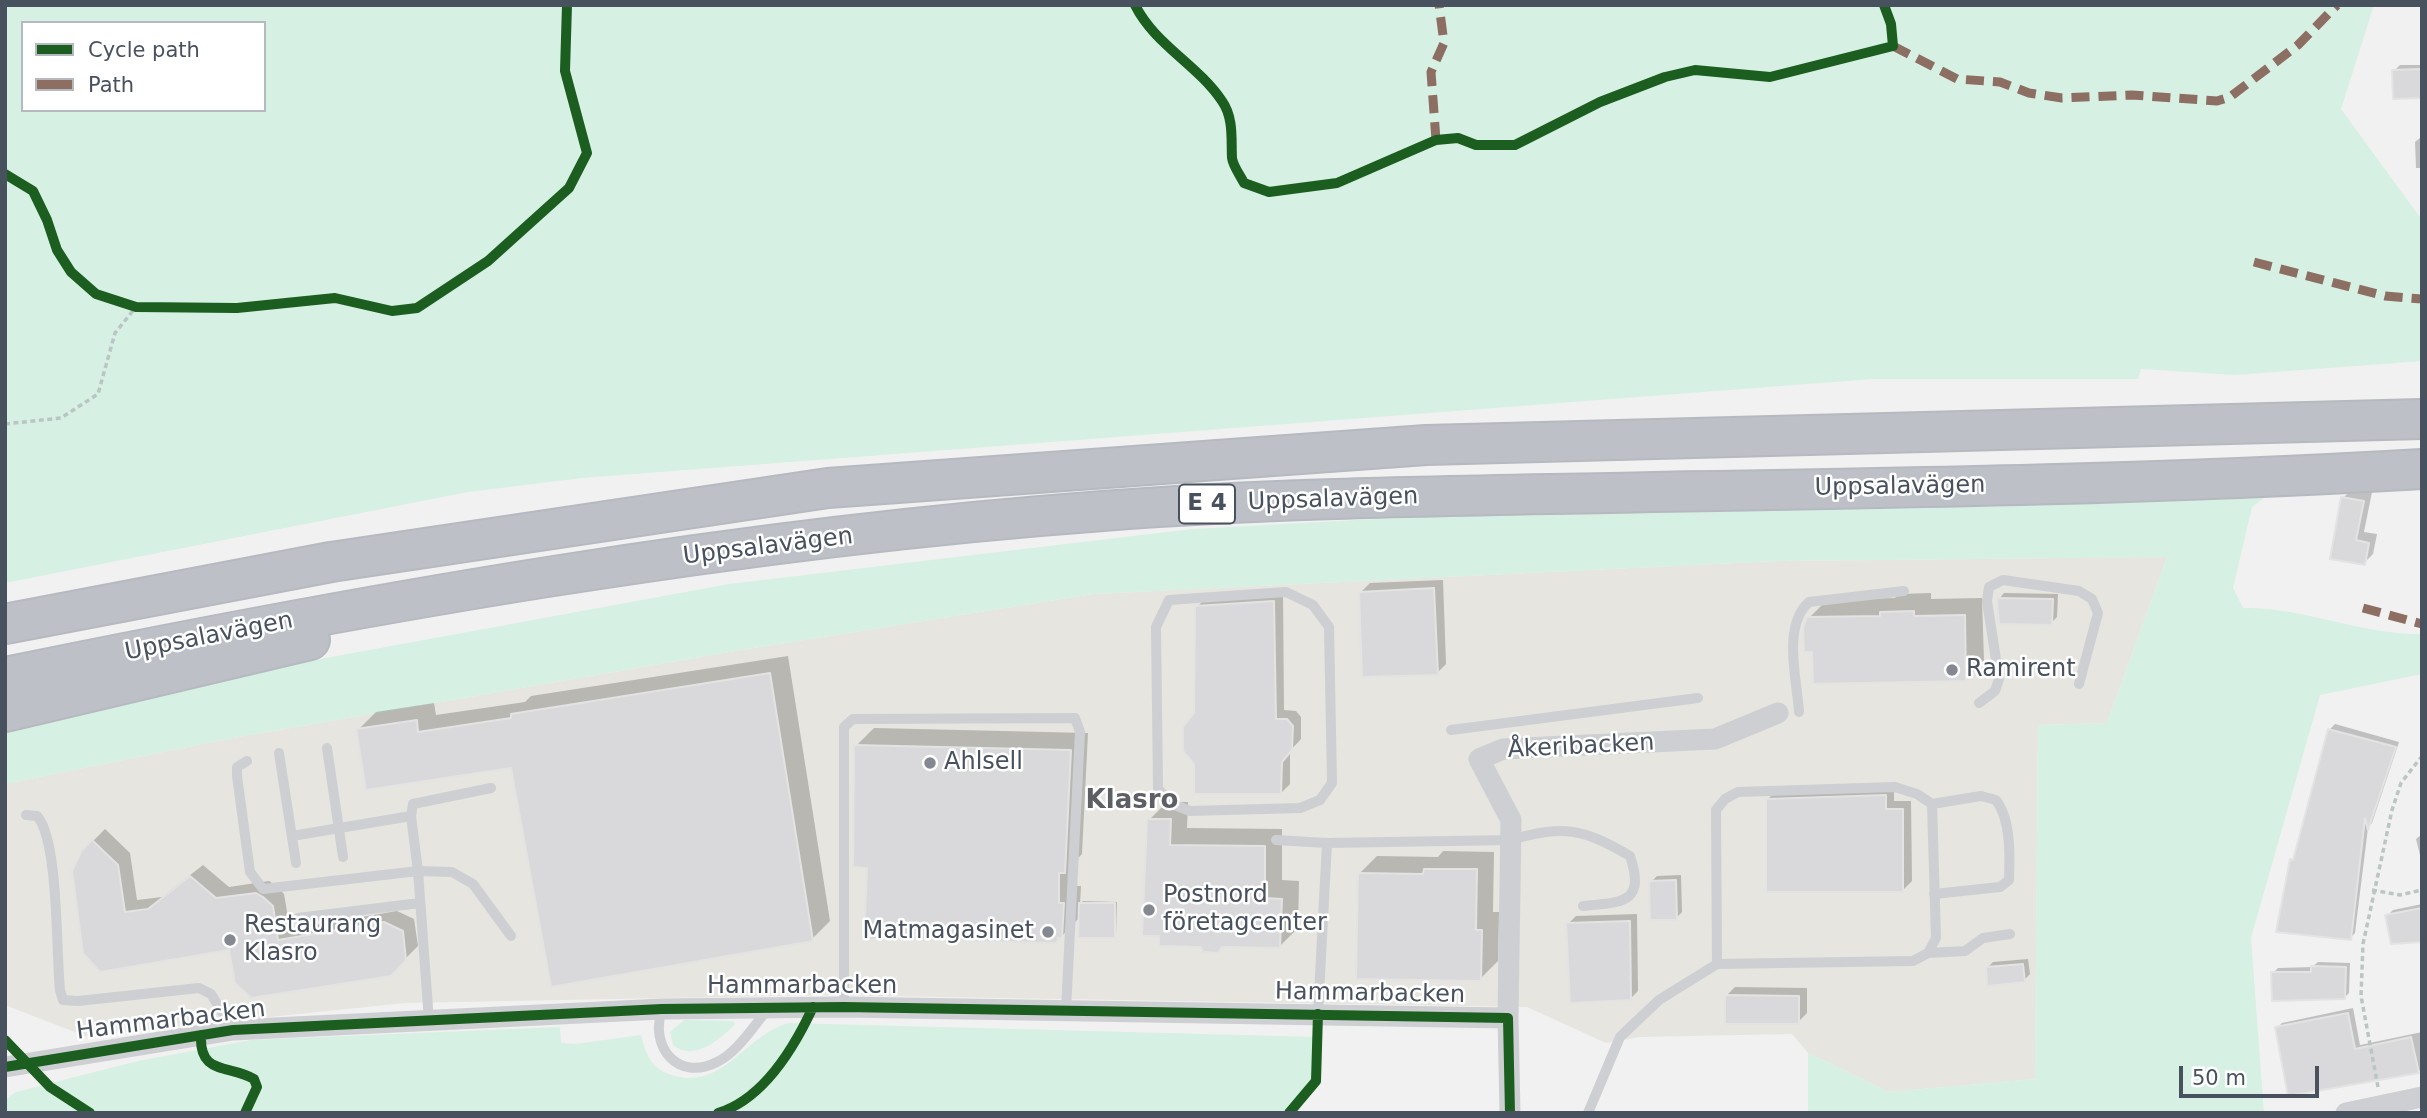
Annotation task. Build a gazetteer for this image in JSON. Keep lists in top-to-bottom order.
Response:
{
  "streets": {
    "highway": ["Uppsalavägen", "E 4"],
    "street": ["Åkeribacken", "Hammarbacken"]
  },
  "crossings": [
    ["Åkeribacken", "Hammarbacken"]
  ],
  "districts": ["Klasro"],
  "places": [
    "Ramirent",
    "Ahlsell",
    "Postnord företagcenter",
    "Matmagasinet",
    "Restaurang Klasro"
  ],
  "legend": ["Cycle path", "Path"],
  "scale_bar": "50 m"
}
